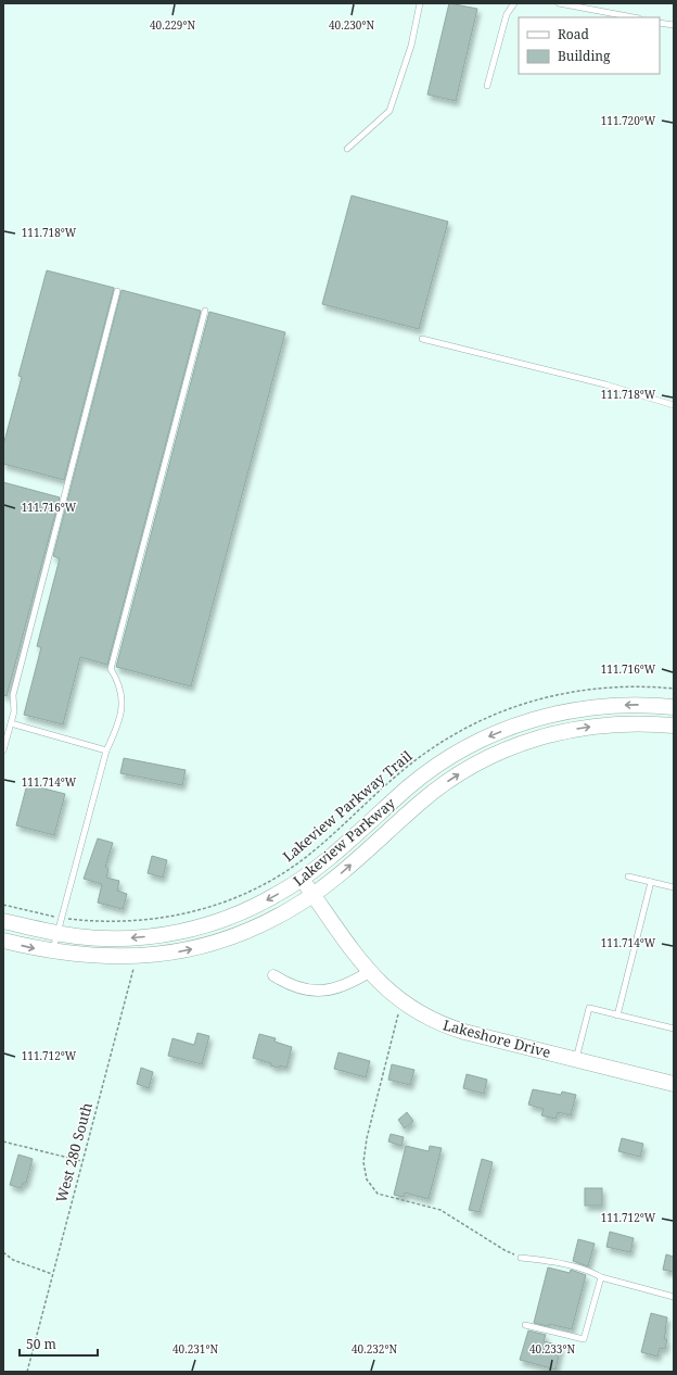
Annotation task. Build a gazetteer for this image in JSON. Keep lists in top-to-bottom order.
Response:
{
  "streets": {
    "main road": ["Lakeview Parkway", "Lakeshore Drive"],
    "path": ["Lakeview Parkway Trail", "West 280 South"]
  },
  "crossings": [
    ["Lakeview Parkway", "Lakeshore Drive"],
    ["Lakeview Parkway", "West 280 South"]
  ],
  "legend": ["Road", "Building"],
  "scale_bar": "50 m",
  "coordinates": [
    "40.229°N",
    "40.230°N",
    "111.720°W",
    "111.718°W",
    "111.716°W",
    "111.714°W",
    "111.712°W",
    "40.231°N",
    "40.232°N",
    "40.233°N"
  ]
}
